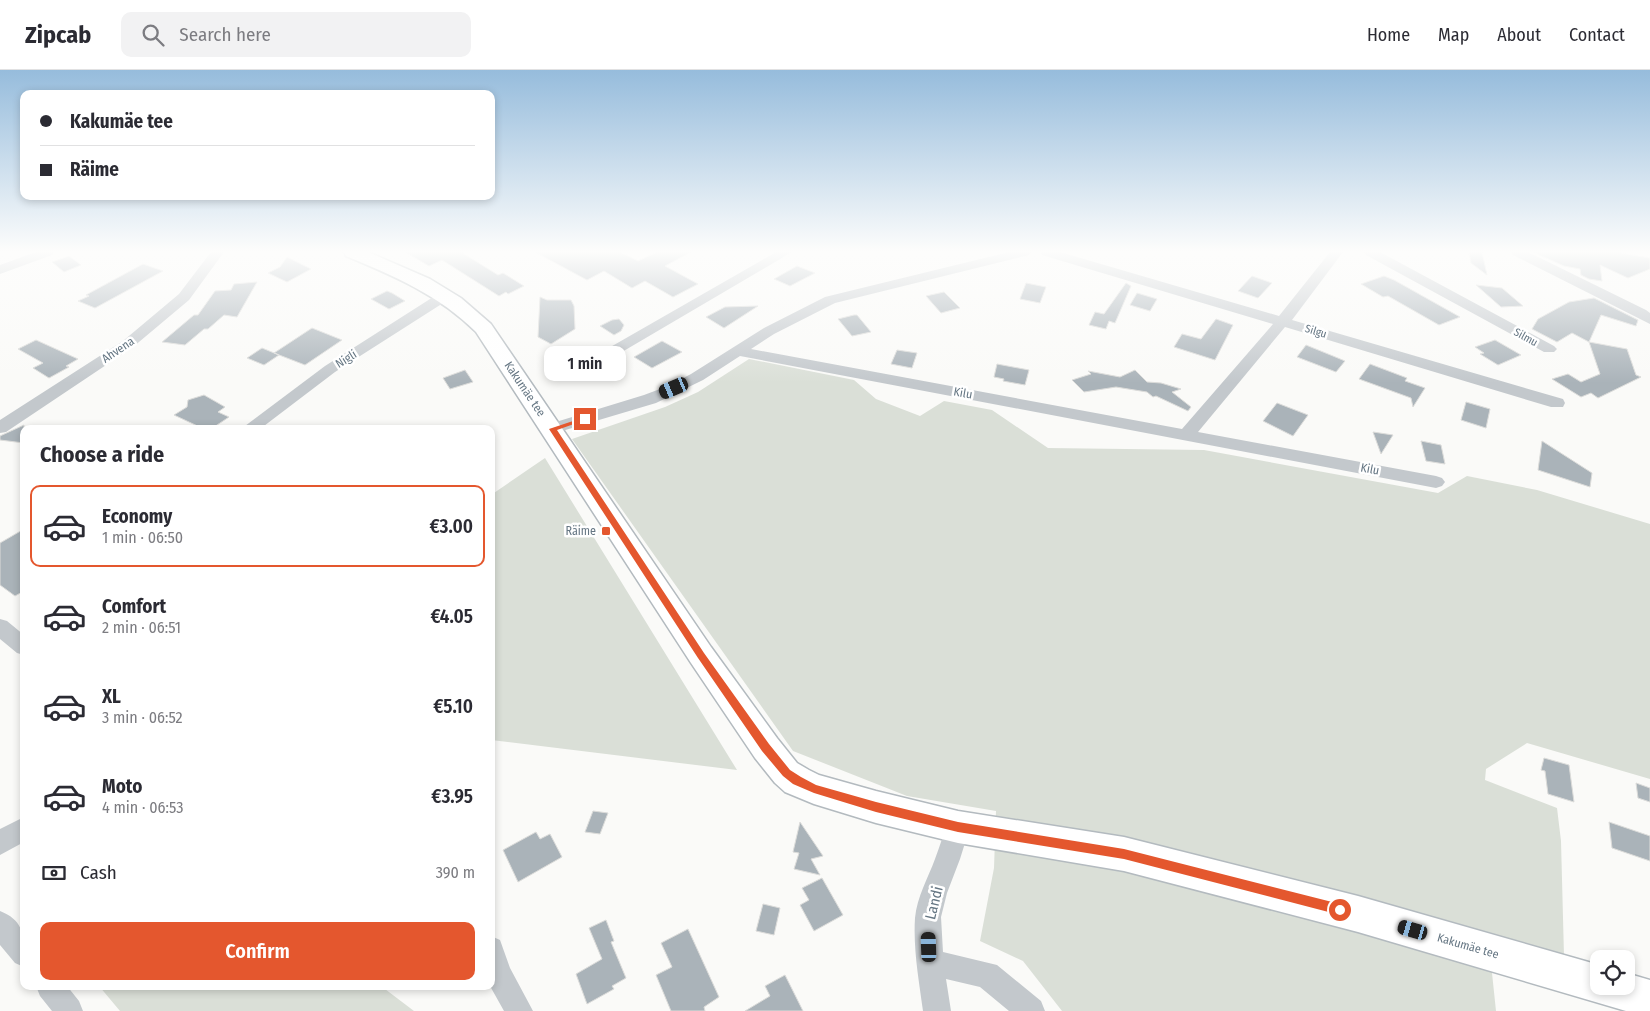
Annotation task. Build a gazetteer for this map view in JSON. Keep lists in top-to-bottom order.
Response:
{
  "streets": {
    "street": [
      "Silgu",
      "Silmu",
      "Ahvena",
      "Nigli",
      "Kakumäe tee",
      "Kilu",
      "Landi"
    ]
  },
  "crossings": [
    ["Kakumäe tee", "Landi"]
  ],
  "places": {
    "transit": ["Räime"]
  },
  "page": {
    "header": "Zipcab",
    "search": "Search here",
    "nav": [
      "Home",
      "Map",
      "About",
      "Contact"
    ],
    "banner": ["Kakumäe tee", "Räime"],
    "bubble": "1 min",
    "heading": "Choose a ride",
    "list": [
      {
        "name": "Economy",
        "note": "1 min · 06:50",
        "value": "€3.00"
      },
      {
        "name": "Comfort",
        "note": "2 min · 06:51",
        "value": "€4.05"
      },
      {
        "name": "XL",
        "note": "3 min · 06:52",
        "value": "€5.10"
      },
      {
        "name": "Moto",
        "note": "4 min · 06:53",
        "value": "€3.95"
      }
    ],
    "pay": ["Cash", "390 m"],
    "buttons": "Confirm"
  }
}
